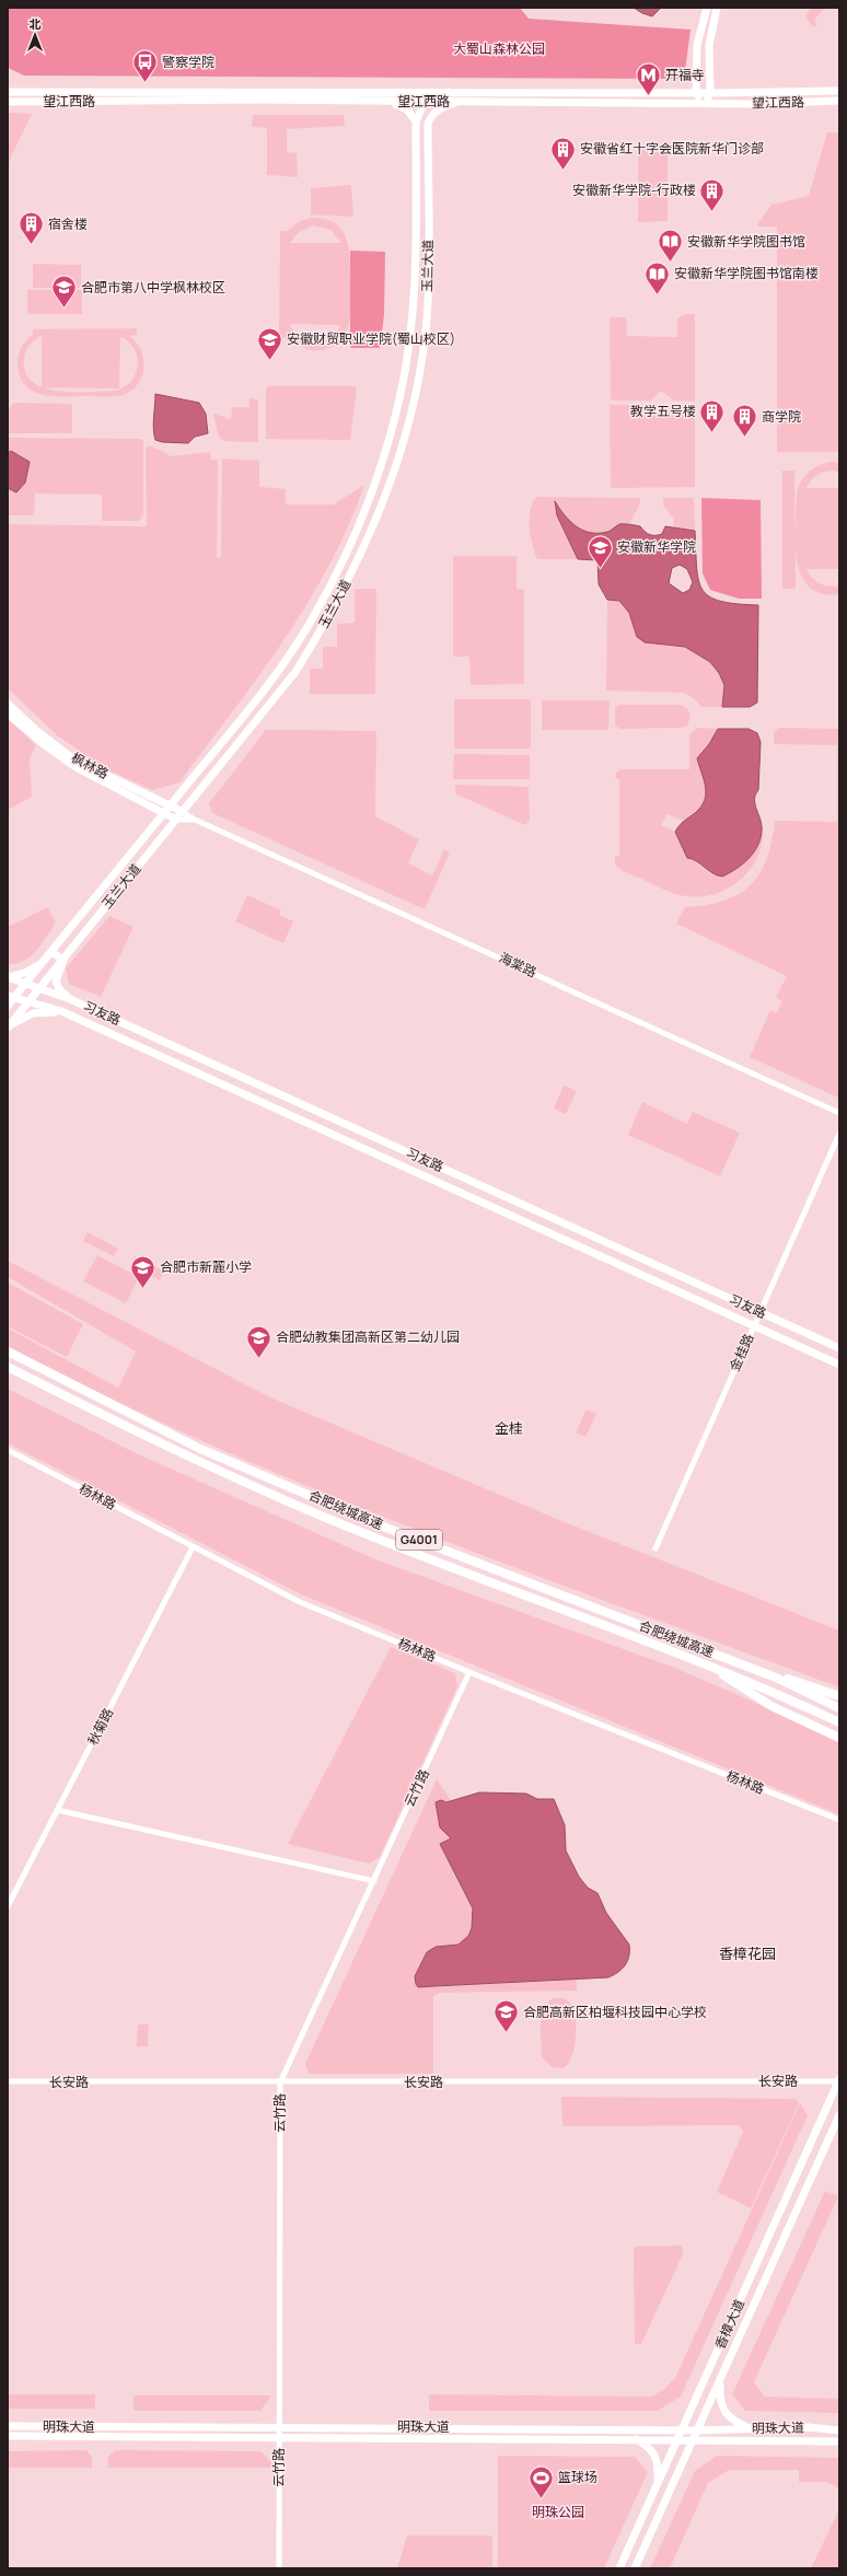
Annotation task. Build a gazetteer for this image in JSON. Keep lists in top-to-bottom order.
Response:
{
  "streets": {
    "highway": ["合肥绕城高速", "G4001"],
    "main road": [
      "望江西路",
      "玉兰大道",
      "枫林路",
      "习友路",
      "香樟大道",
      "明珠大道"
    ],
    "street": [
      "海棠路",
      "金桂路",
      "杨林路",
      "秋菊路",
      "云竹路",
      "长安路"
    ]
  },
  "crossings": [
    ["望江西路", "玉兰大道"],
    ["玉兰大道", "枫林路"],
    ["玉兰大道", "海棠路"],
    ["玉兰大道", "习友路"],
    ["枫林路", "海棠路"],
    ["习友路", "金桂路"],
    ["杨林路", "秋菊路"],
    ["杨林路", "云竹路"],
    ["云竹路", "长安路"],
    ["云竹路", "明珠大道"],
    ["长安路", "香樟大道"],
    ["香樟大道", "明珠大道"]
  ],
  "districts": ["金桂", "香樟花园"],
  "parks": ["大蜀山森林公园", "明珠公园"],
  "places": {
    "bus stop": ["警察学院"],
    "metro station": ["开福寺"],
    "building": [
      "安徽省红十字会医院新华门诊部",
      "安徽新华学院-行政楼",
      "宿舍楼",
      "教学五号楼",
      "商学院"
    ],
    "library": ["安徽新华学院图书馆", "安徽新华学院图书馆南楼"],
    "school or university": [
      "合肥市第八中学枫林校区",
      "安徽财贸职业学院(蜀山校区)",
      "安徽新华学院",
      "合肥市新麓小学",
      "合肥幼教集团高新区第二幼儿园",
      "合肥高新区柏堰科技园中心学校"
    ],
    "sports": ["篮球场"]
  },
  "north": "top"
}
